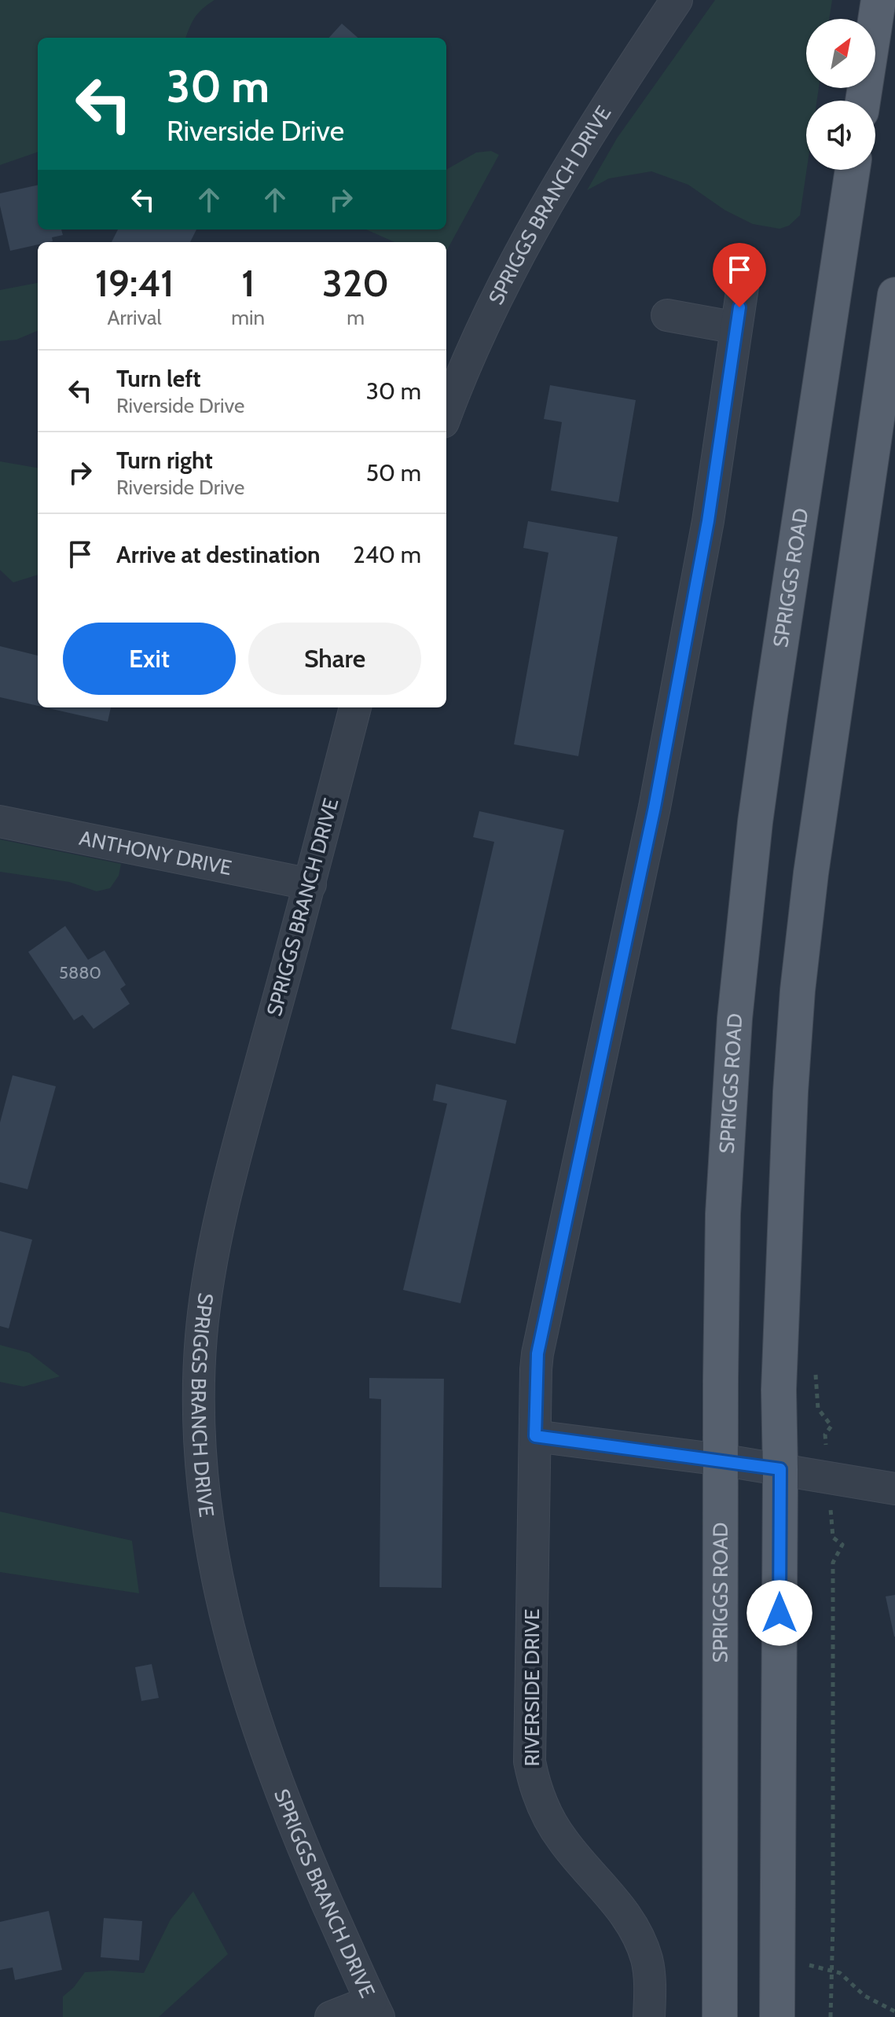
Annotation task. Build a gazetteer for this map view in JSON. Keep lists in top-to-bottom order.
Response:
{
  "streets": {
    "main road": ["SPRIGGS ROAD"],
    "street": ["SPRIGGS BRANCH DRIVE", "ANTHONY DRIVE", "RIVERSIDE DRIVE"]
  },
  "crossings": [
    ["SPRIGGS BRANCH DRIVE", "ANTHONY DRIVE"]
  ],
  "house_numbers": ["5880"],
  "north": "top right",
  "page": {
    "turn": ["30 m", "Riverside Drive"],
    "eta": [
      "19:41",
      "Arrival",
      "1",
      "min",
      "320",
      "m"
    ],
    "list": [
      {
        "name": "Turn left",
        "note": "Riverside Drive",
        "value": "30 m"
      },
      {
        "name": "Turn right",
        "note": "Riverside Drive",
        "value": "50 m"
      },
      {
        "name": "Arrive at destination",
        "value": "240 m"
      }
    ],
    "buttons": ["Exit", "Share"]
  }
}
